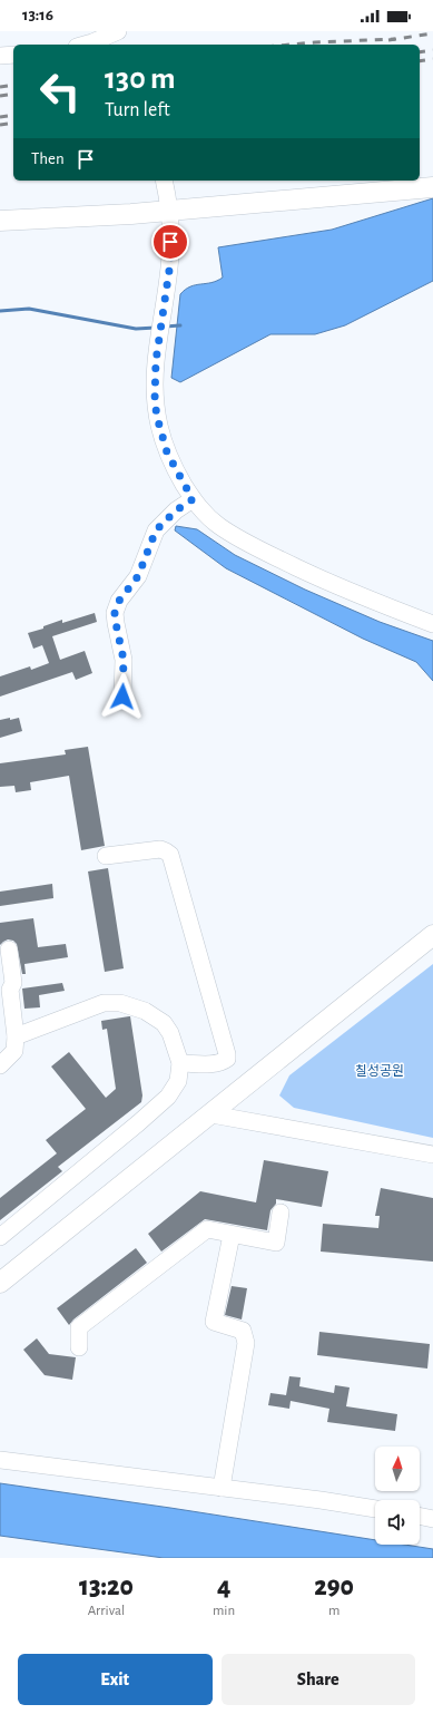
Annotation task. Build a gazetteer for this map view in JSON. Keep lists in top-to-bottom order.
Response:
{
  "parks": ["칠성공원"],
  "north": "top",
  "page": {
    "status": "13:16",
    "turn": ["130 m", "Turn left"],
    "then": "Then",
    "eta": [
      "13:20",
      "Arrival",
      "4",
      "min",
      "290",
      "m"
    ],
    "buttons": ["Exit", "Share"]
  }
}
